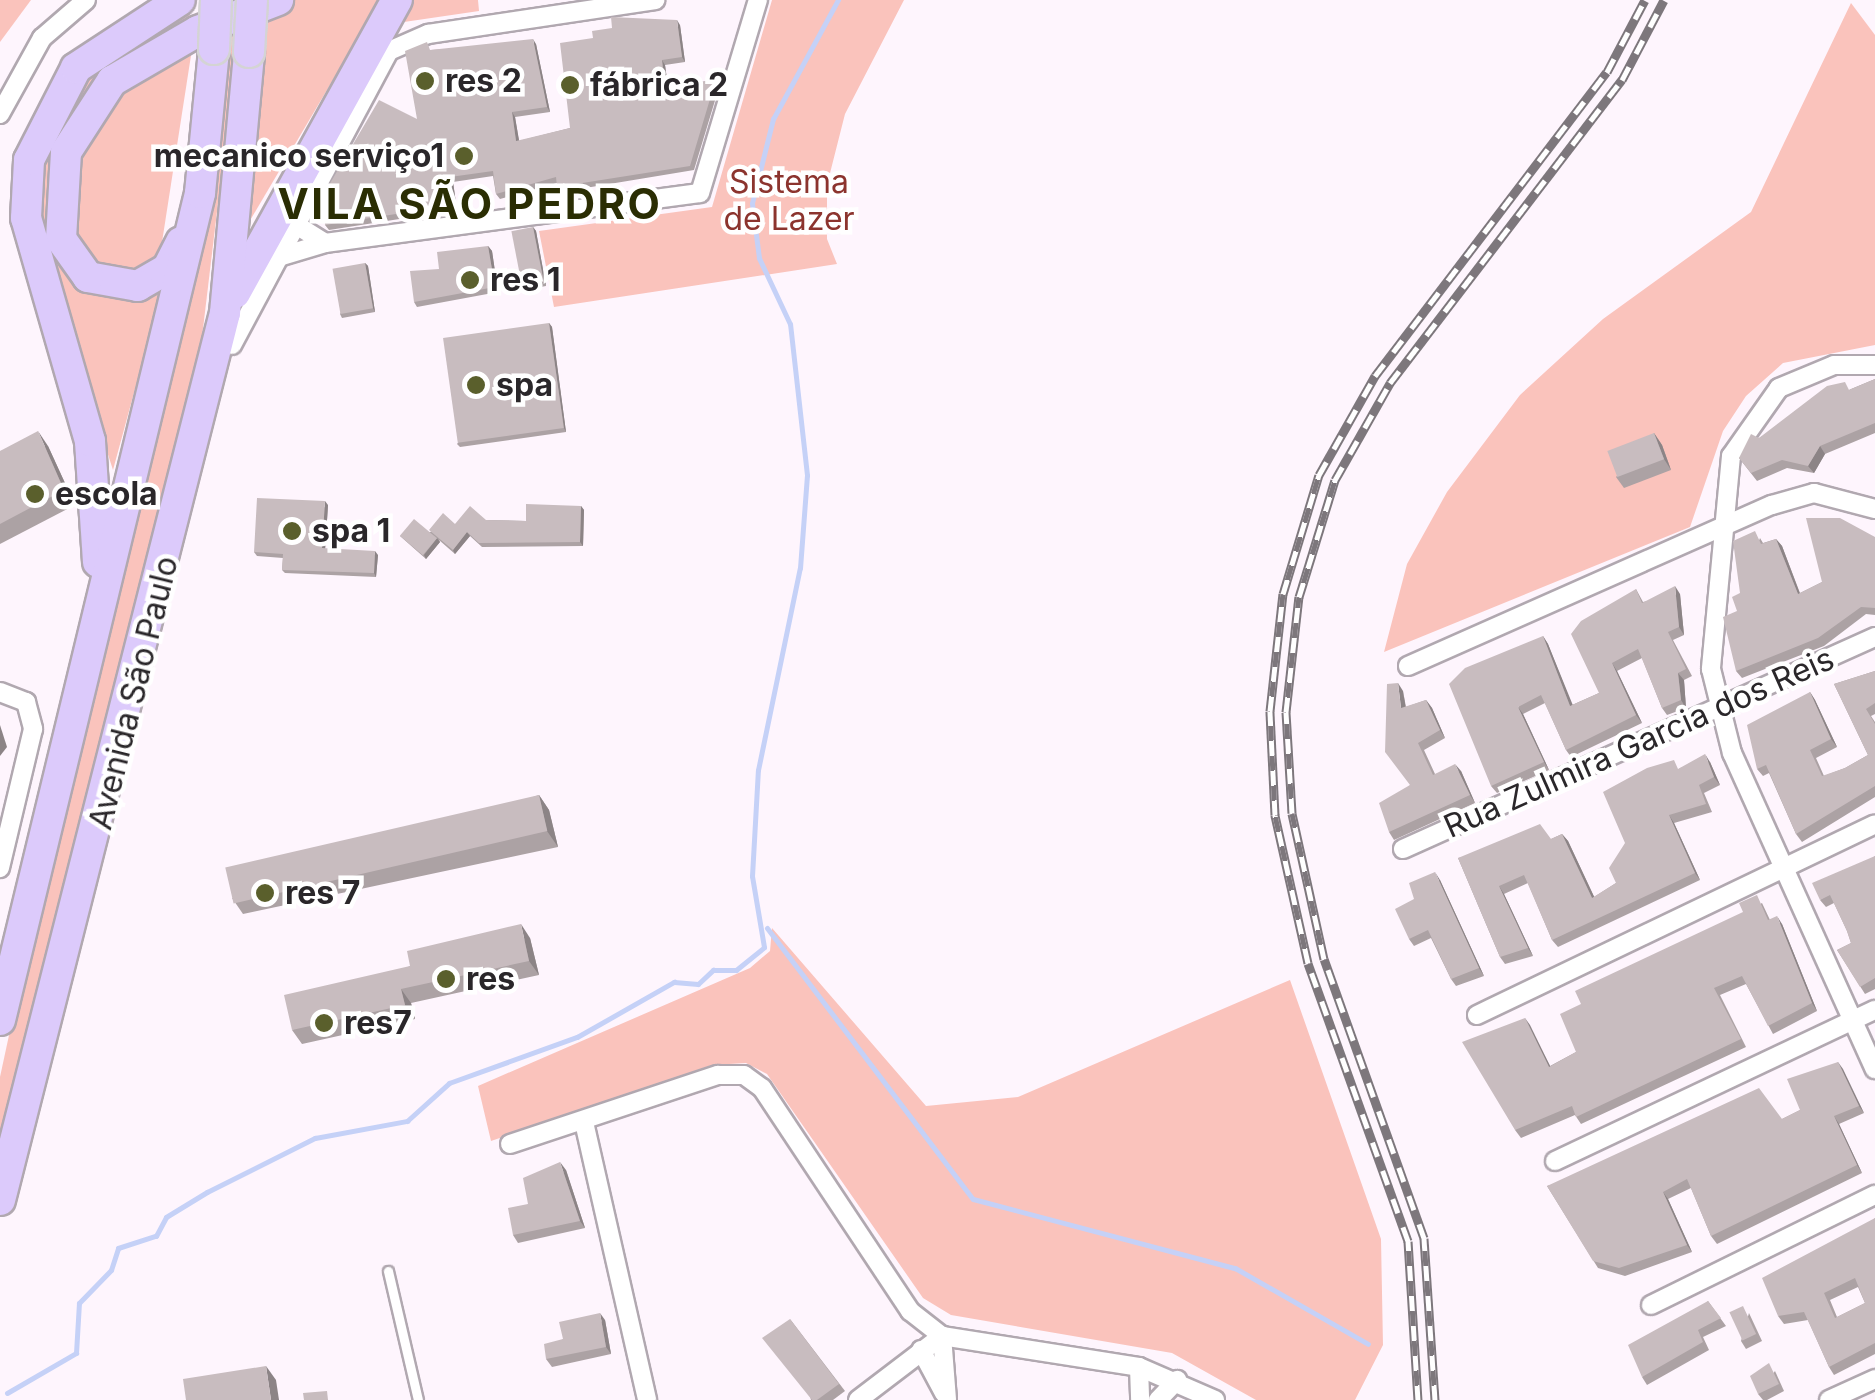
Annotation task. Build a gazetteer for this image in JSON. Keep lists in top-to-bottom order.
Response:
{
  "streets": {
    "main road": ["Avenida São Paulo"],
    "street": ["Rua Zulmira Garcia dos Reis"]
  },
  "districts": ["VILA SÃO PEDRO"],
  "parks": ["Sistema de Lazer"],
  "places": [
    "res 2",
    "fábrica 2",
    "mecanico serviço1",
    "res 1",
    "spa",
    "escola",
    "spa 1",
    "res 7",
    "res",
    "res7"
  ]
}
